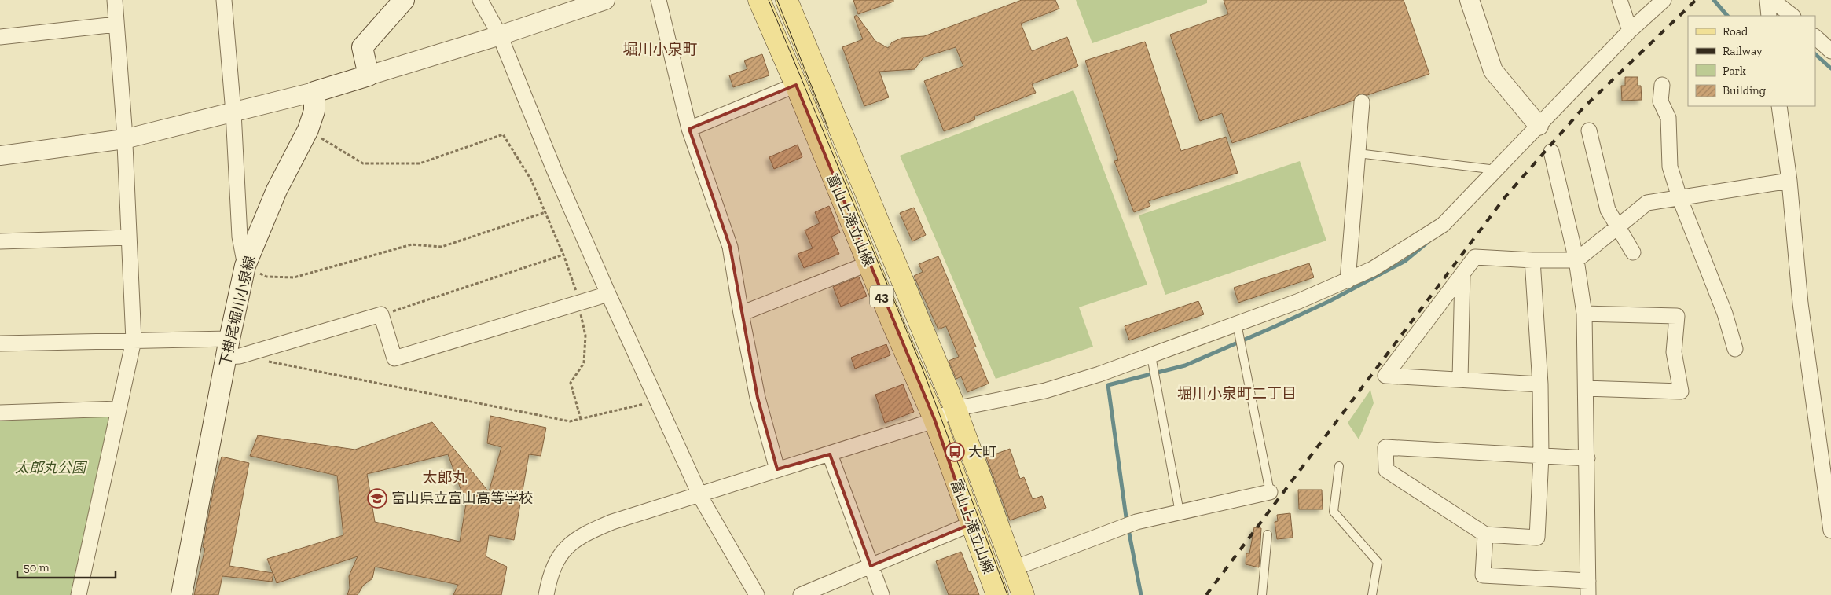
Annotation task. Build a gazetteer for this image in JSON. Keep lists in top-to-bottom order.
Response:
{
  "streets": {
    "main road": ["富山上滝立山線", "43", "下掛尾堀川小泉線"]
  },
  "districts": ["堀川小泉町", "堀川小泉町二丁目", "太郎丸"],
  "parks": ["太郎丸公園"],
  "places": {
    "bus stop": ["大町"],
    "school or university": ["富山県立富山高等学校"]
  },
  "legend": [
    "Road",
    "Railway",
    "Park",
    "Building"
  ],
  "scale_bar": "50 m"
}
